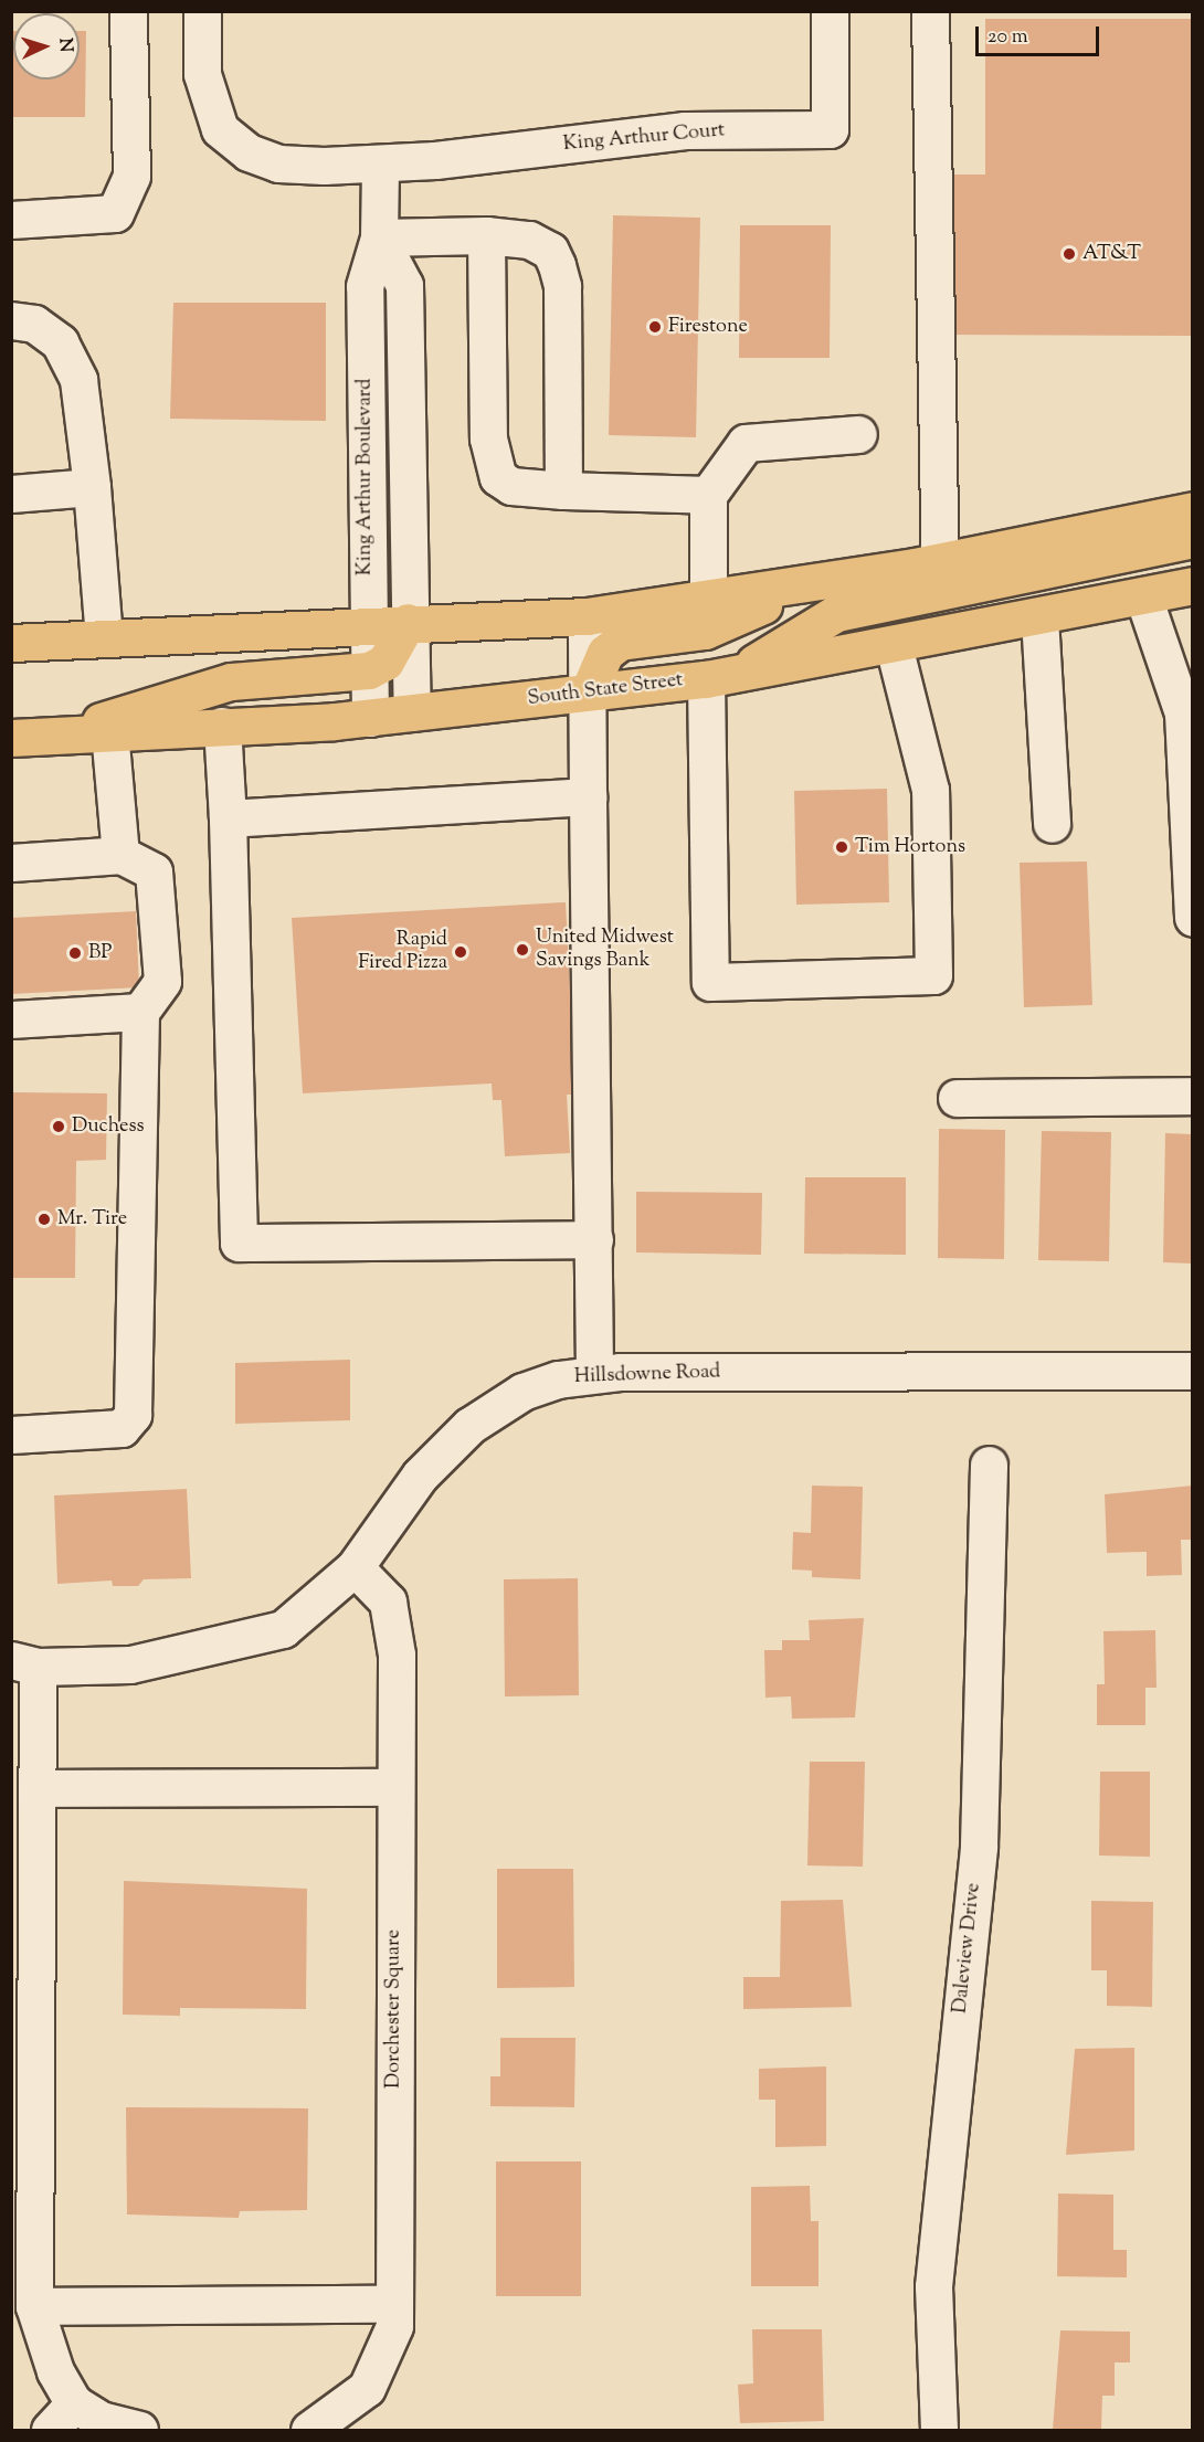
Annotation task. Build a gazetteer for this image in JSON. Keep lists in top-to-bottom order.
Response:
{
  "streets": {
    "main road": ["South State Street"],
    "street": [
      "King Arthur Court",
      "King Arthur Boulevard",
      "Hillsdowne Road",
      "Daleview Drive",
      "Dorchester Square"
    ]
  },
  "crossings": [
    ["King Arthur Court", "King Arthur Boulevard"],
    ["King Arthur Boulevard", "South State Street"],
    ["Hillsdowne Road", "Dorchester Square"]
  ],
  "places": [
    "AT&T",
    "Firestone",
    "Tim Hortons",
    "United Midwest Savings Bank",
    "Rapid Fired Pizza",
    "BP",
    "Duchess",
    "Mr. Tire"
  ],
  "scale_bar": "20 m",
  "north": "right"
}
